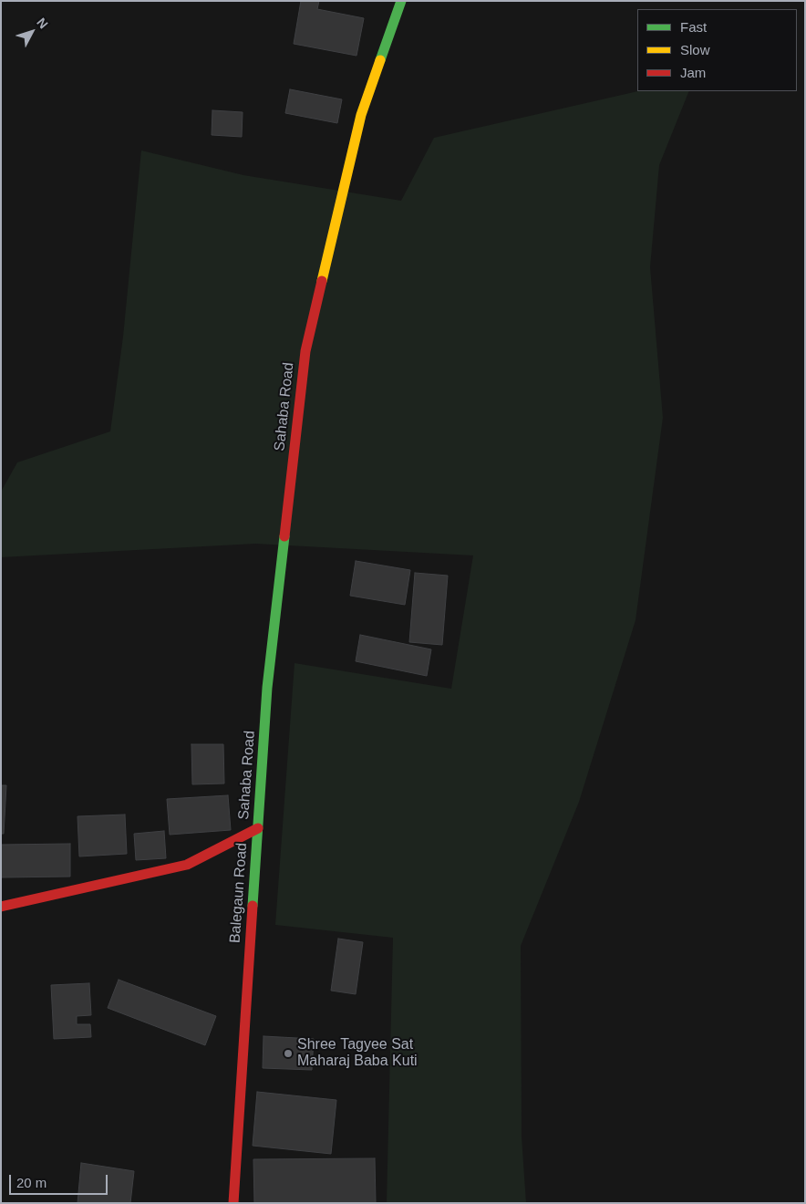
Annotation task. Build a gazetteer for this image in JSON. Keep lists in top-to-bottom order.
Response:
{
  "streets": {
    "street": ["Sahaba Road", "Balegaun Road"]
  },
  "crossings": [
    ["Sahaba Road", "Balegaun Road"]
  ],
  "places": ["Shree Tagyee Sat Maharaj Baba Kuti"],
  "legend": ["Fast", "Slow", "Jam"],
  "scale_bar": "20 m",
  "north": "top right"
}
